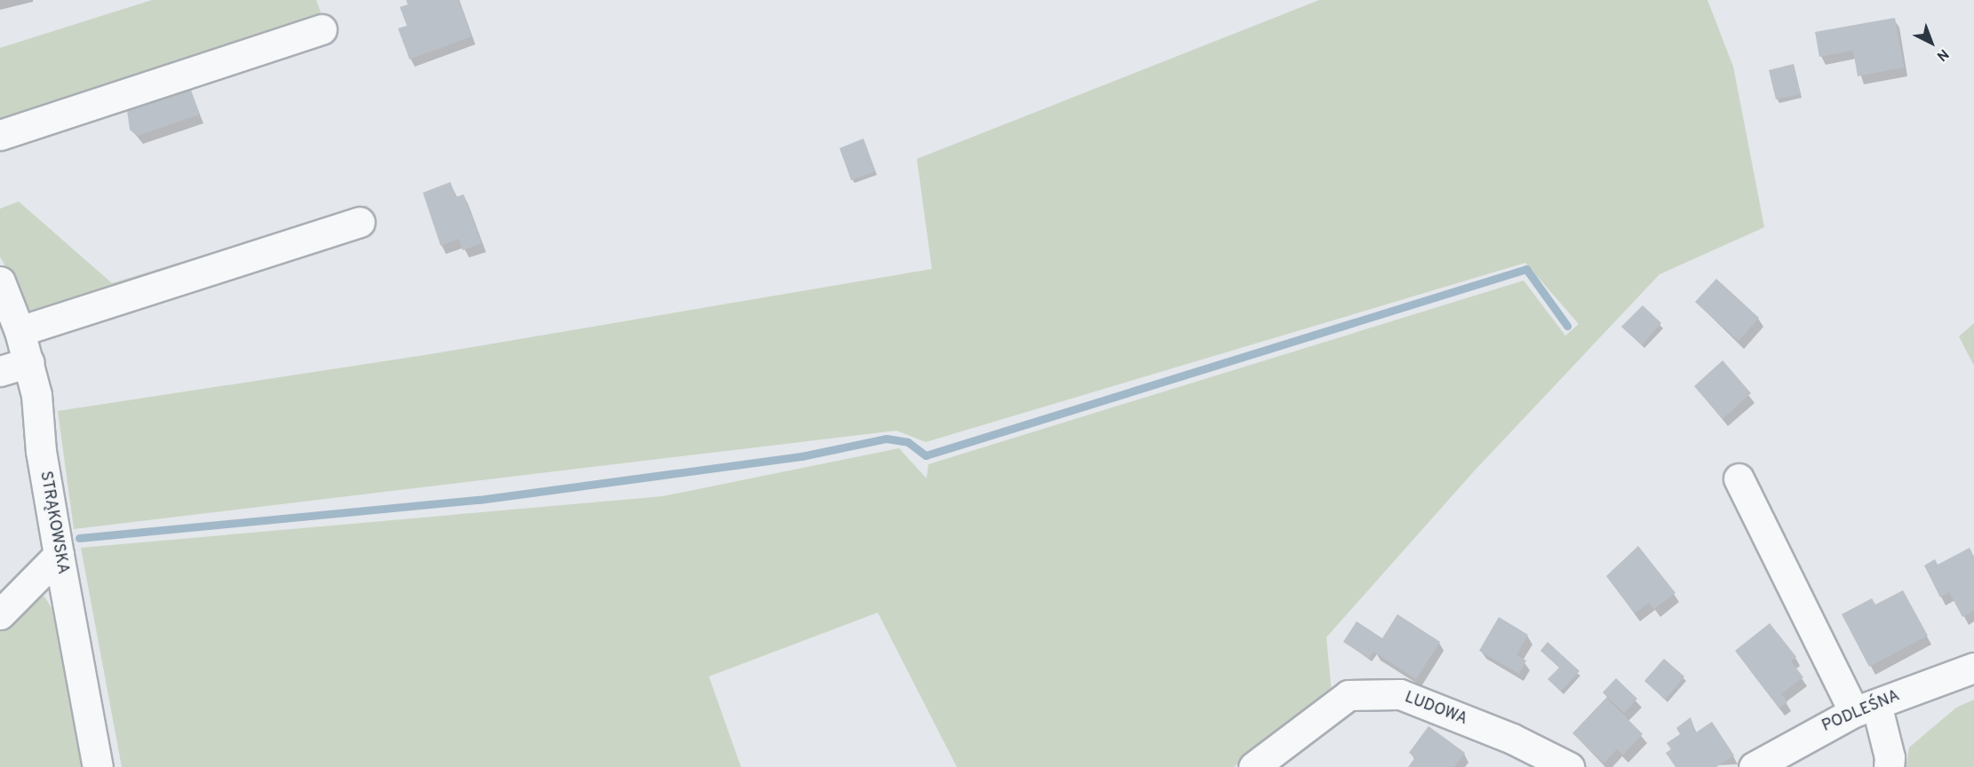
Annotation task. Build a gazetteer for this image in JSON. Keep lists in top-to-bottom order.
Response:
{
  "streets": {
    "street": ["STRĄKOWSKA", "LUDOWA", "PODLEŚNA"]
  },
  "north": "bottom right"
}
